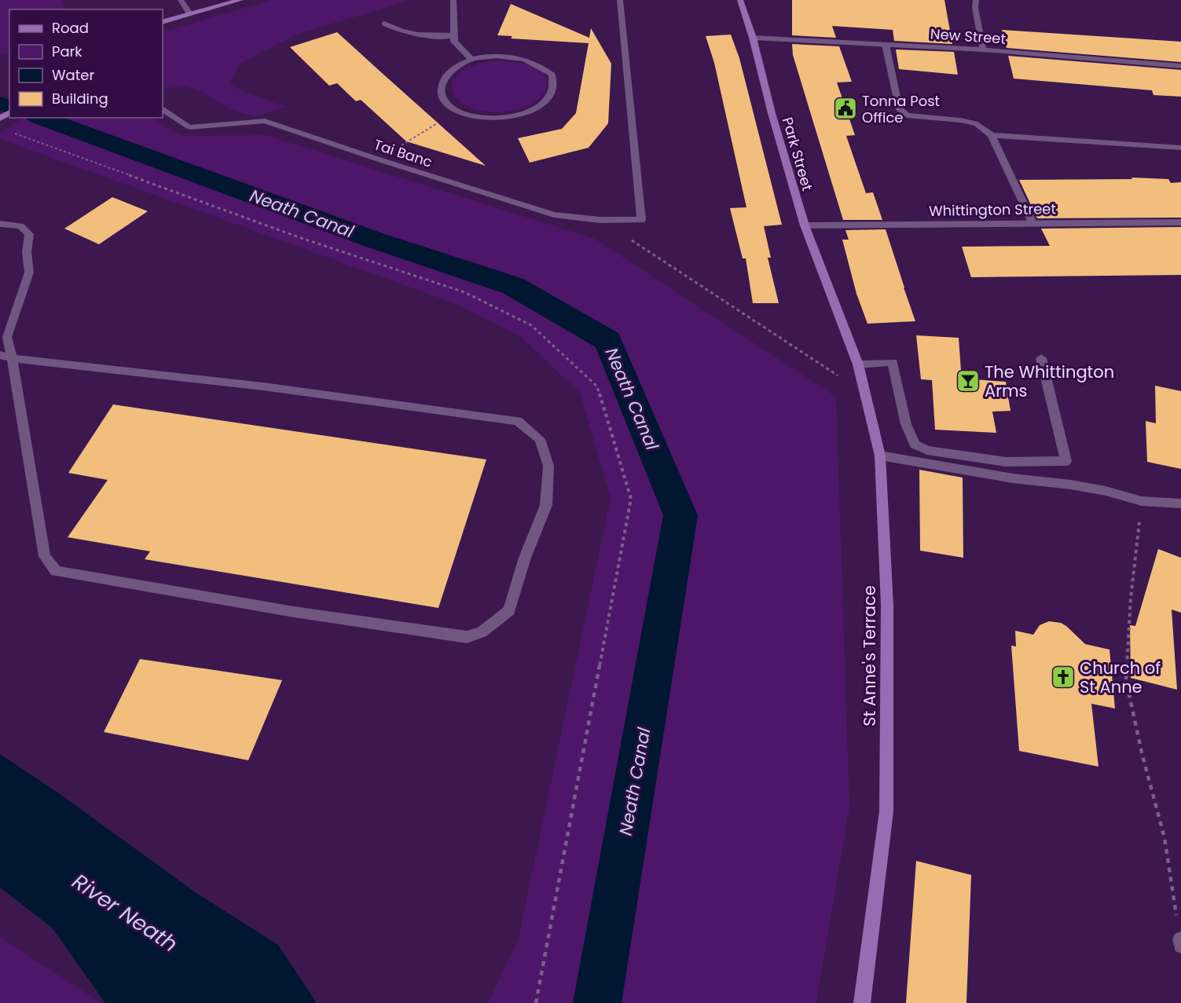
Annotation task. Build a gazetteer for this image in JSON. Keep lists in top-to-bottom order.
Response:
{
  "streets": {
    "main road": ["Park Street", "St Anne's Terrace"],
    "street": ["New Street", "Tai Banc", "Whittington Street"]
  },
  "crossings": [
    ["New Street", "Park Street"],
    ["Park Street", "Whittington Street"],
    ["Park Street", "St Anne's Terrace"]
  ],
  "water": ["Neath Canal", "River Neath"],
  "places": {
    "public building": ["Tonna Post Office"],
    "bar": ["The Whittington Arms"],
    "church": ["Church of St Anne"]
  },
  "legend": [
    "Road",
    "Park",
    "Water",
    "Building"
  ]
}
